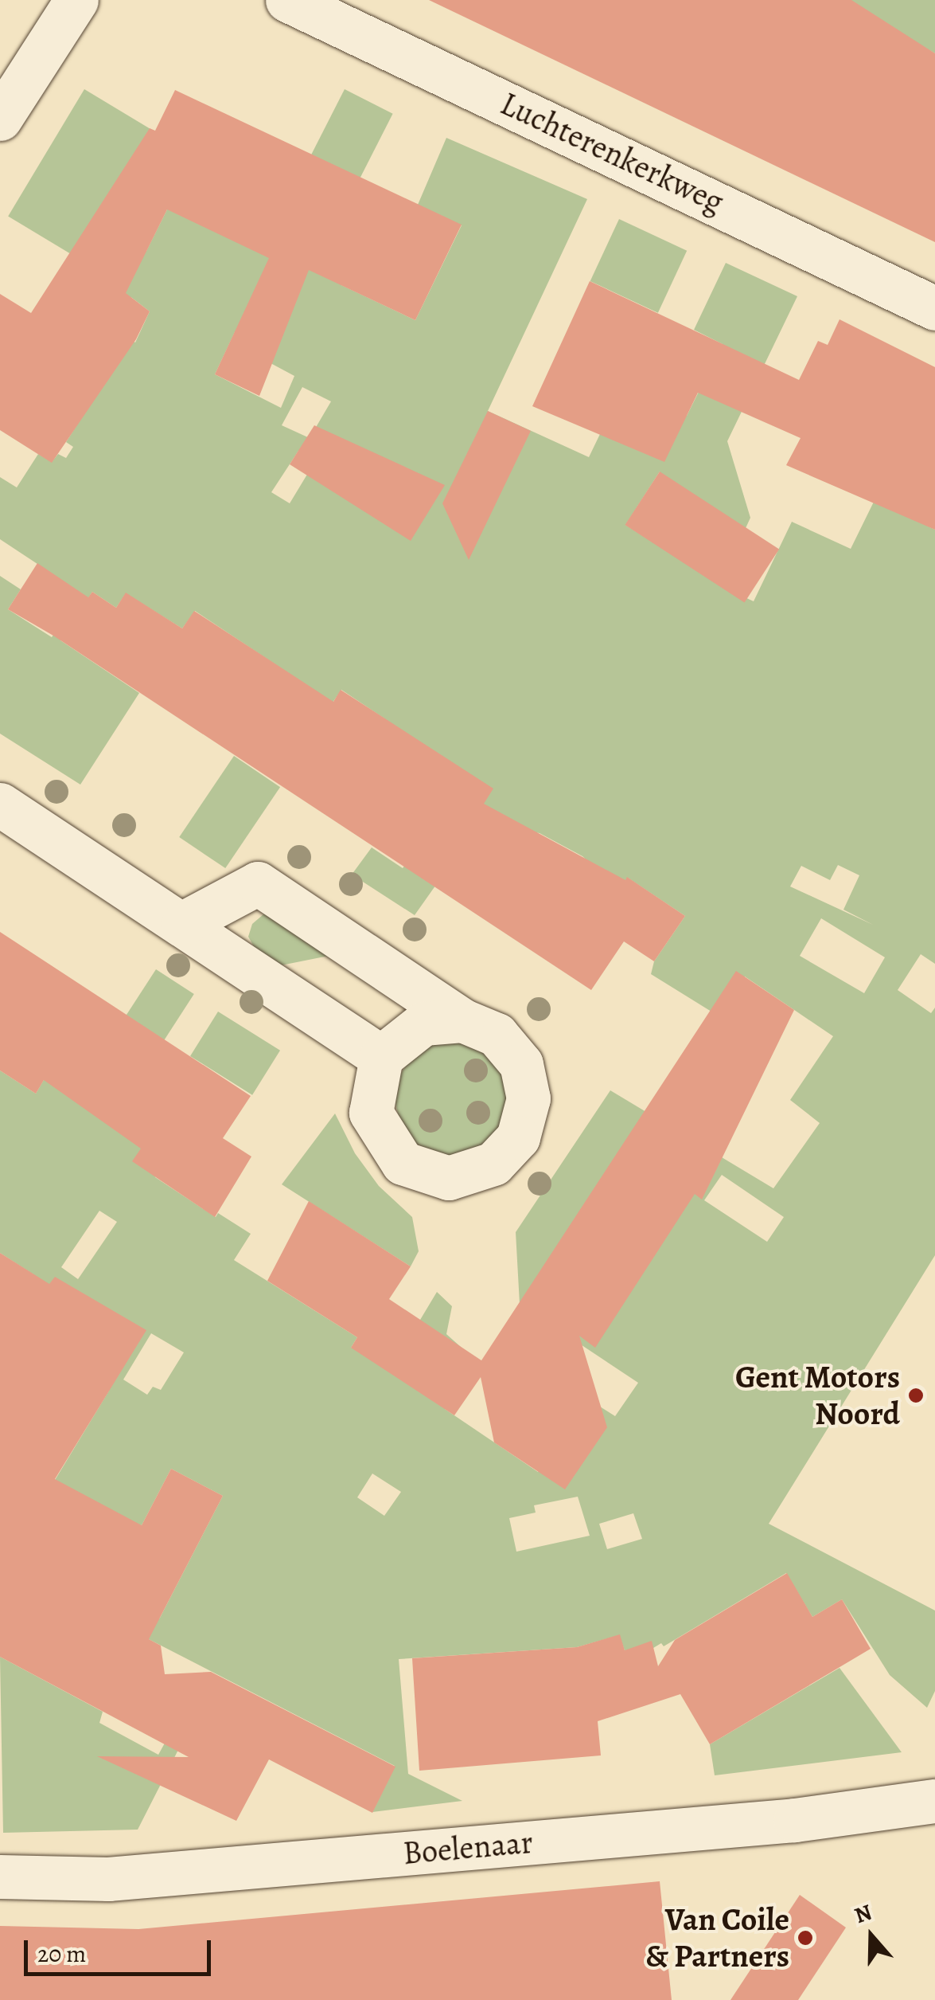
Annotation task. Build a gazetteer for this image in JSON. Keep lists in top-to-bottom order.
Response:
{
  "streets": {
    "street": ["Luchterenkerkweg", "Boelenaar"]
  },
  "places": ["Gent Motors Noord", "Van Coile & Partners"],
  "scale_bar": "20 m",
  "north": "top"
}
